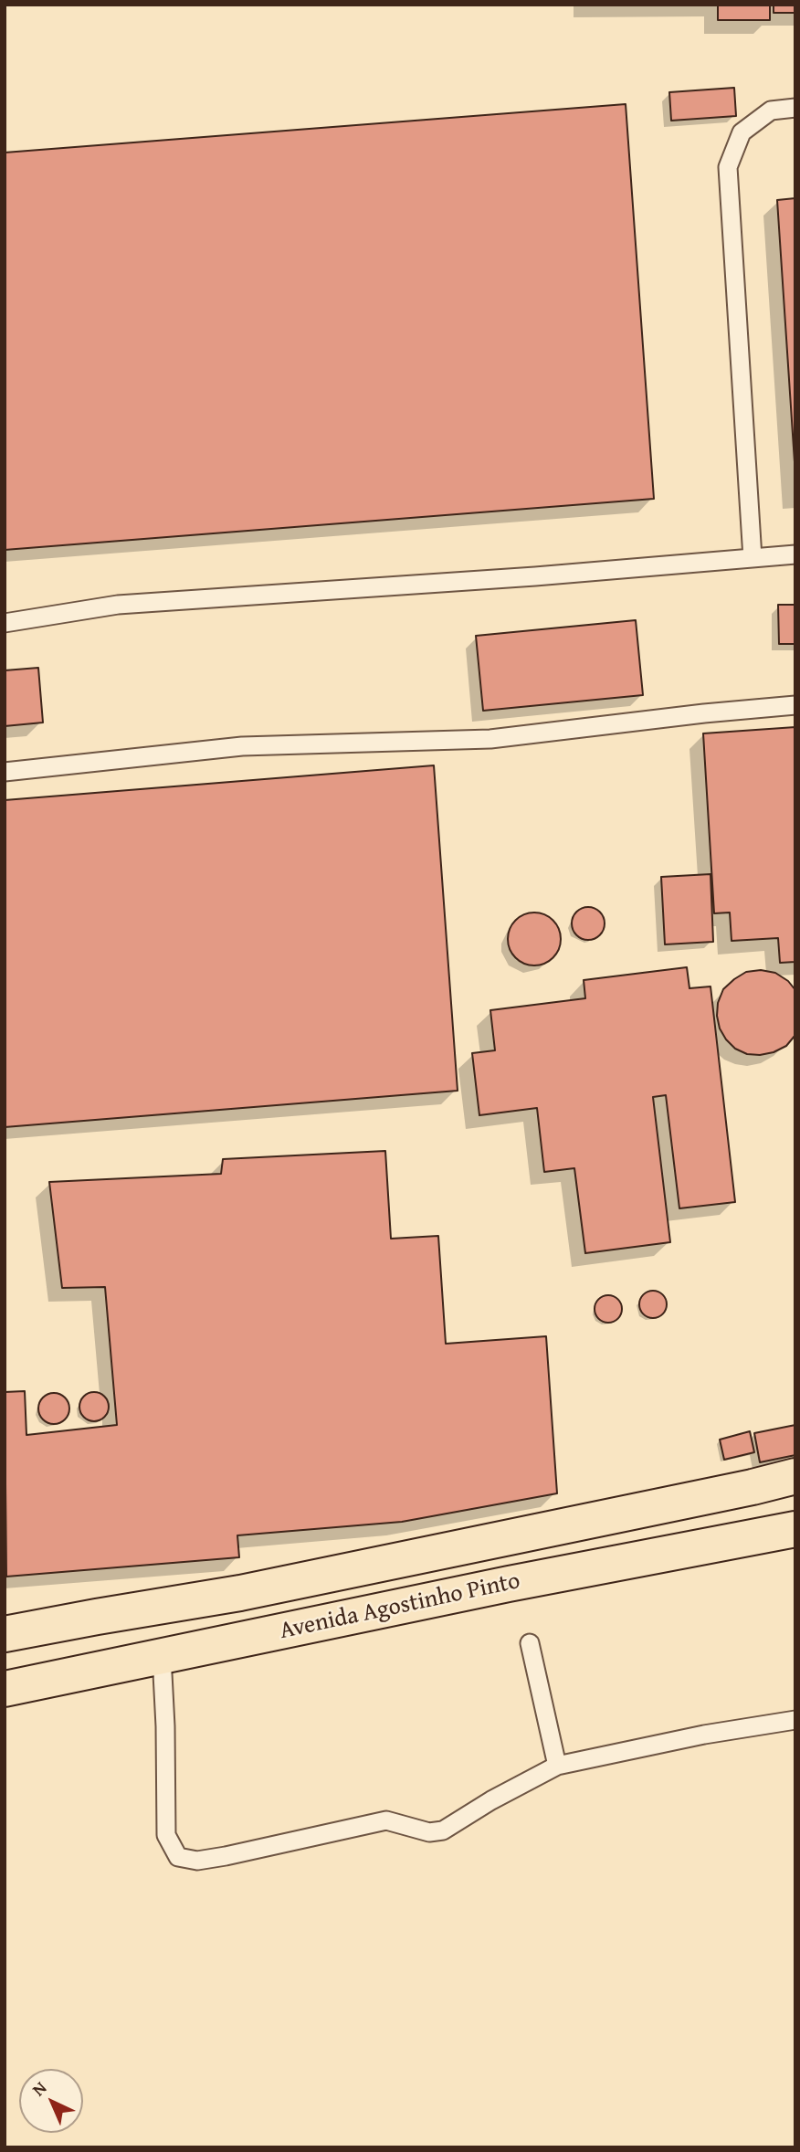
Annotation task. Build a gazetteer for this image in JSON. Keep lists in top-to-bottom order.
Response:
{
  "streets": {
    "main road": ["Avenida Agostinho Pinto"]
  },
  "north": "top left"
}
